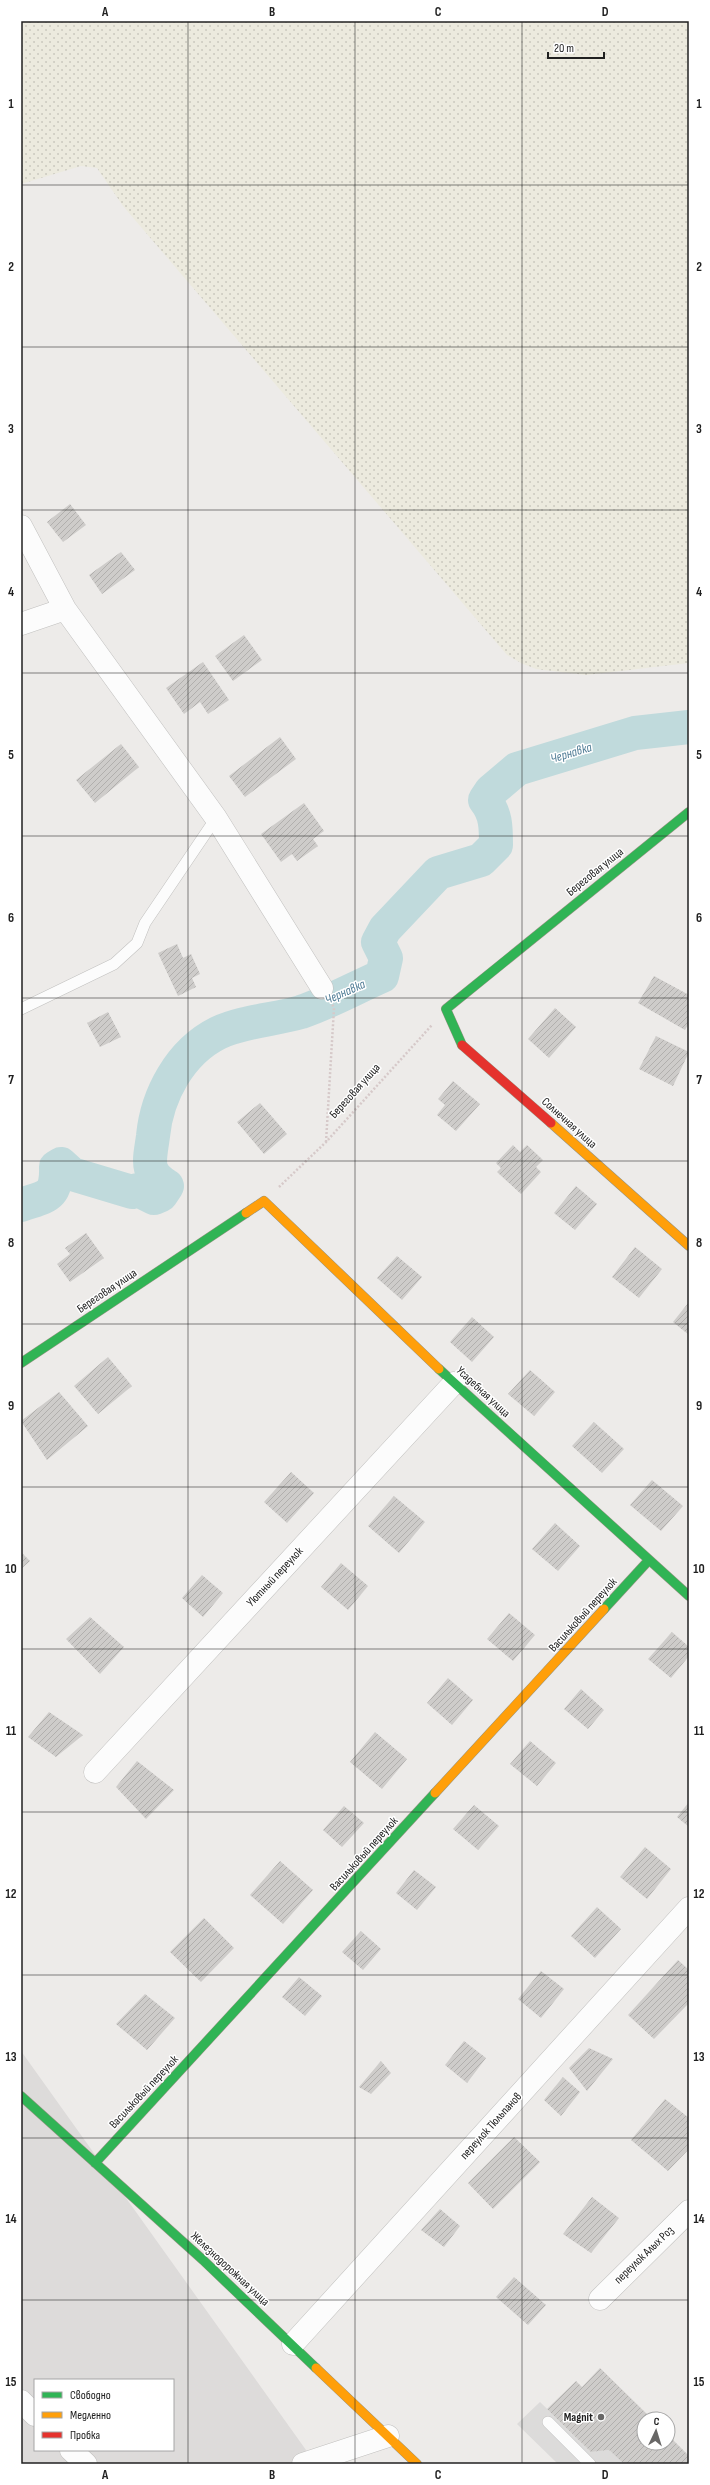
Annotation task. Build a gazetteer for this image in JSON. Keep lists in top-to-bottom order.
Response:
{
  "streets": {
    "street": [
      "Береговая улица",
      "Солнечная улица",
      "Усадебная улица",
      "Уютный переулок",
      "Васильковый переулок",
      "переулок Тюльпанов",
      "переулок Алых Роз",
      "Железнодорожная улица"
    ]
  },
  "crossings": [
    ["Береговая улица", "Солнечная улица"],
    ["Береговая улица", "Усадебная улица"],
    ["Усадебная улица", "Уютный переулок"],
    ["Усадебная улица", "Васильковый переулок"],
    ["Васильковый переулок", "Железнодорожная улица"],
    ["переулок Тюльпанов", "Железнодорожная улица"]
  ],
  "water": ["Чернавка"],
  "places": ["Magnit"],
  "legend": ["Свободно", "Медленно", "Пробка"],
  "scale_bar": "20 m",
  "north": "top",
  "grid": {
    "columns": [
      "A",
      "B",
      "C",
      "D"
    ],
    "rows": [
      "1",
      "2",
      "3",
      "4",
      "5",
      "6",
      "7",
      "8",
      "9",
      "10",
      "11",
      "12",
      "13",
      "14",
      "15"
    ]
  }
}
